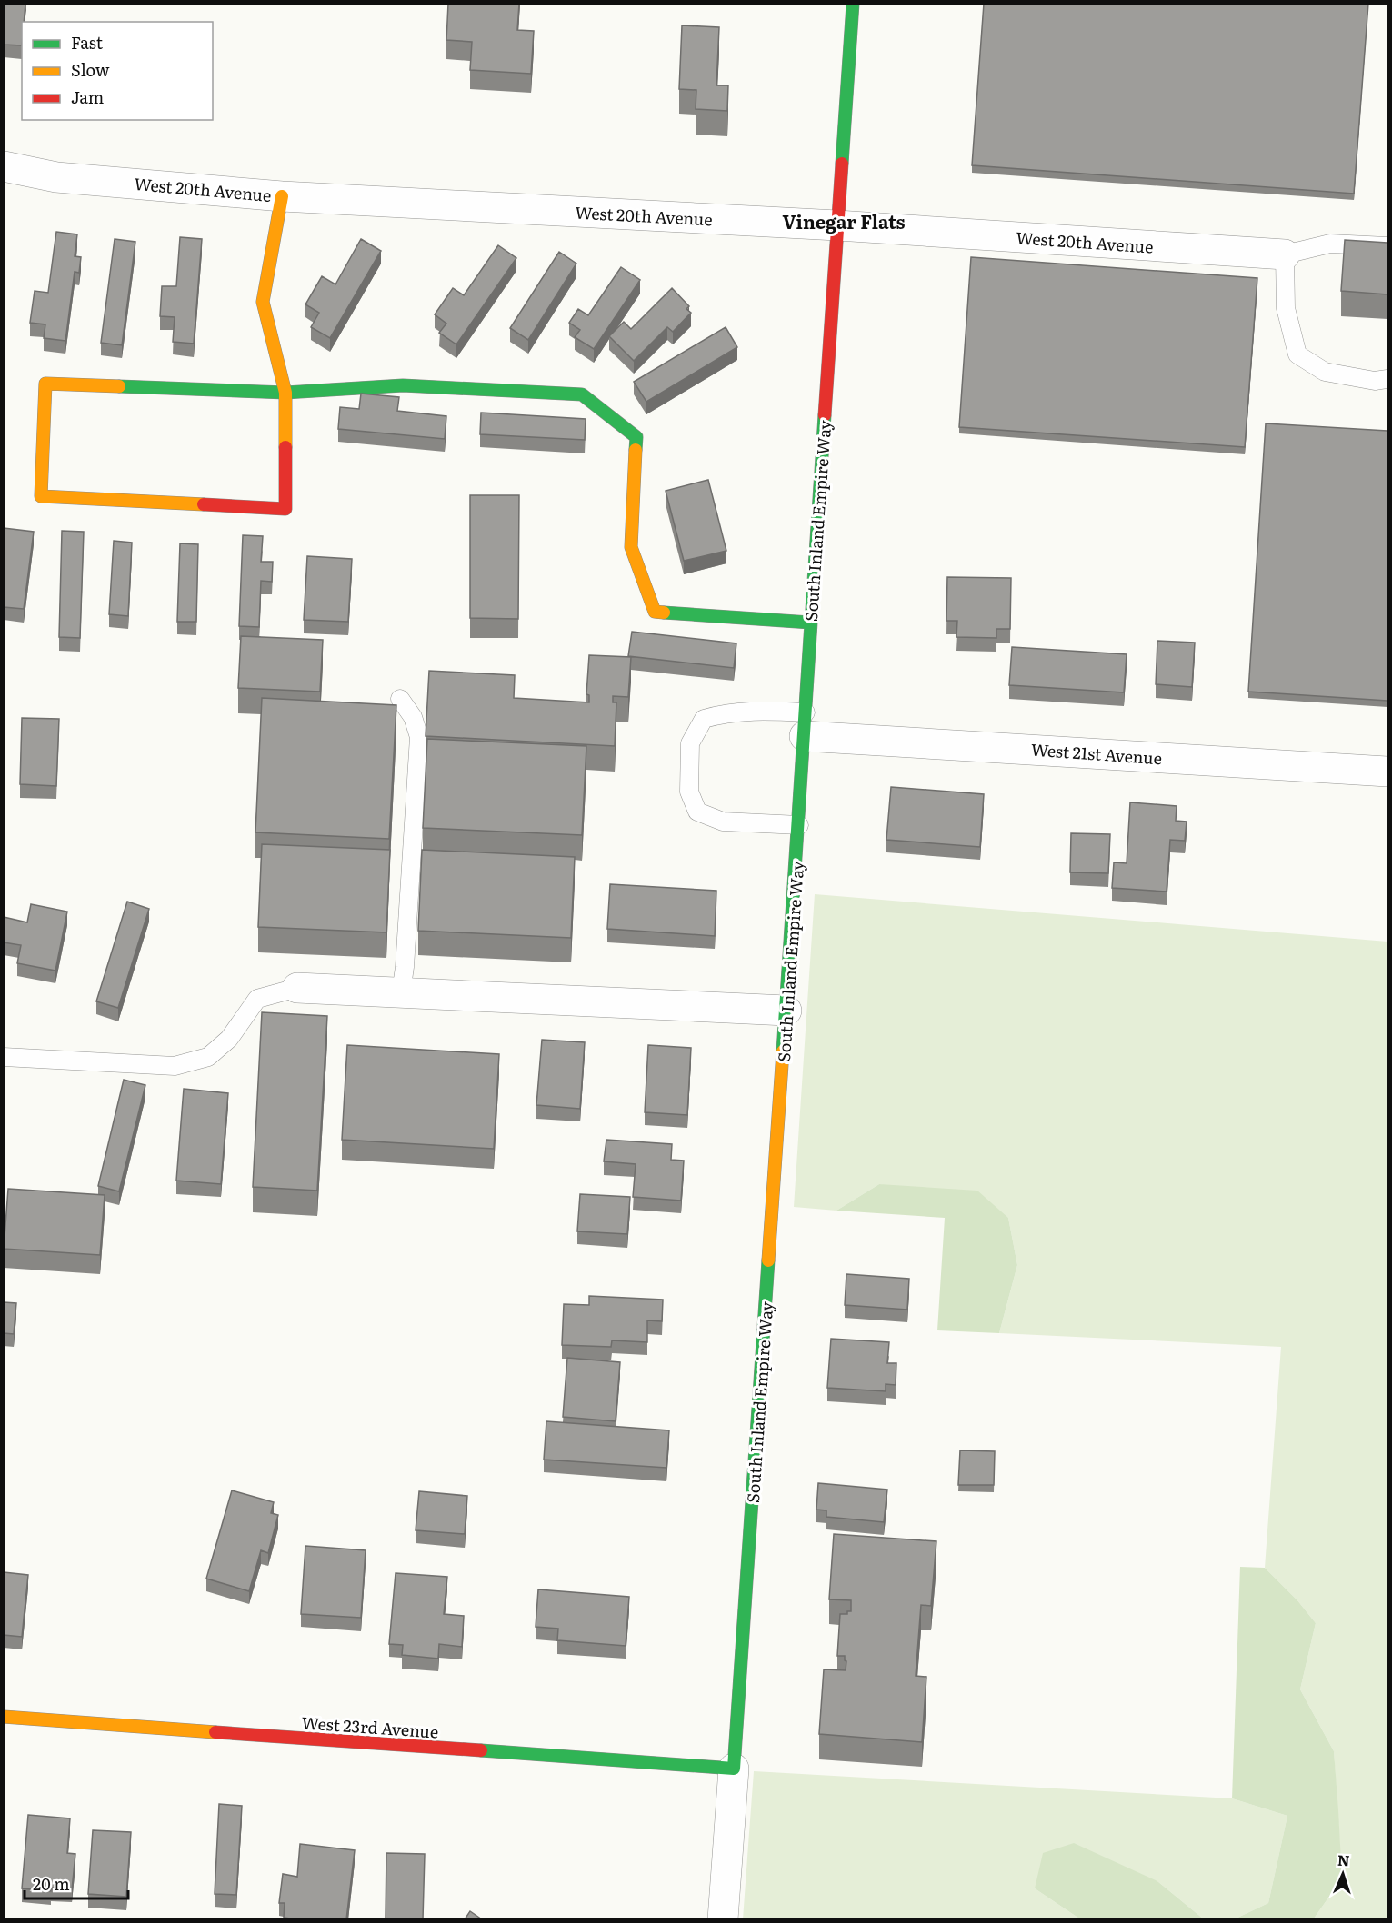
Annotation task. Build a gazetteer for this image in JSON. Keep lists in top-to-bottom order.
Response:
{
  "streets": {
    "street": [
      "West 20th Avenue",
      "South Inland Empire Way",
      "West 21st Avenue",
      "West 23rd Avenue"
    ]
  },
  "crossings": [
    ["West 20th Avenue", "South Inland Empire Way"],
    ["South Inland Empire Way", "West 21st Avenue"],
    ["South Inland Empire Way", "West 23rd Avenue"]
  ],
  "districts": ["Vinegar Flats"],
  "legend": ["Fast", "Slow", "Jam"],
  "scale_bar": "20 m",
  "north": "top"
}
